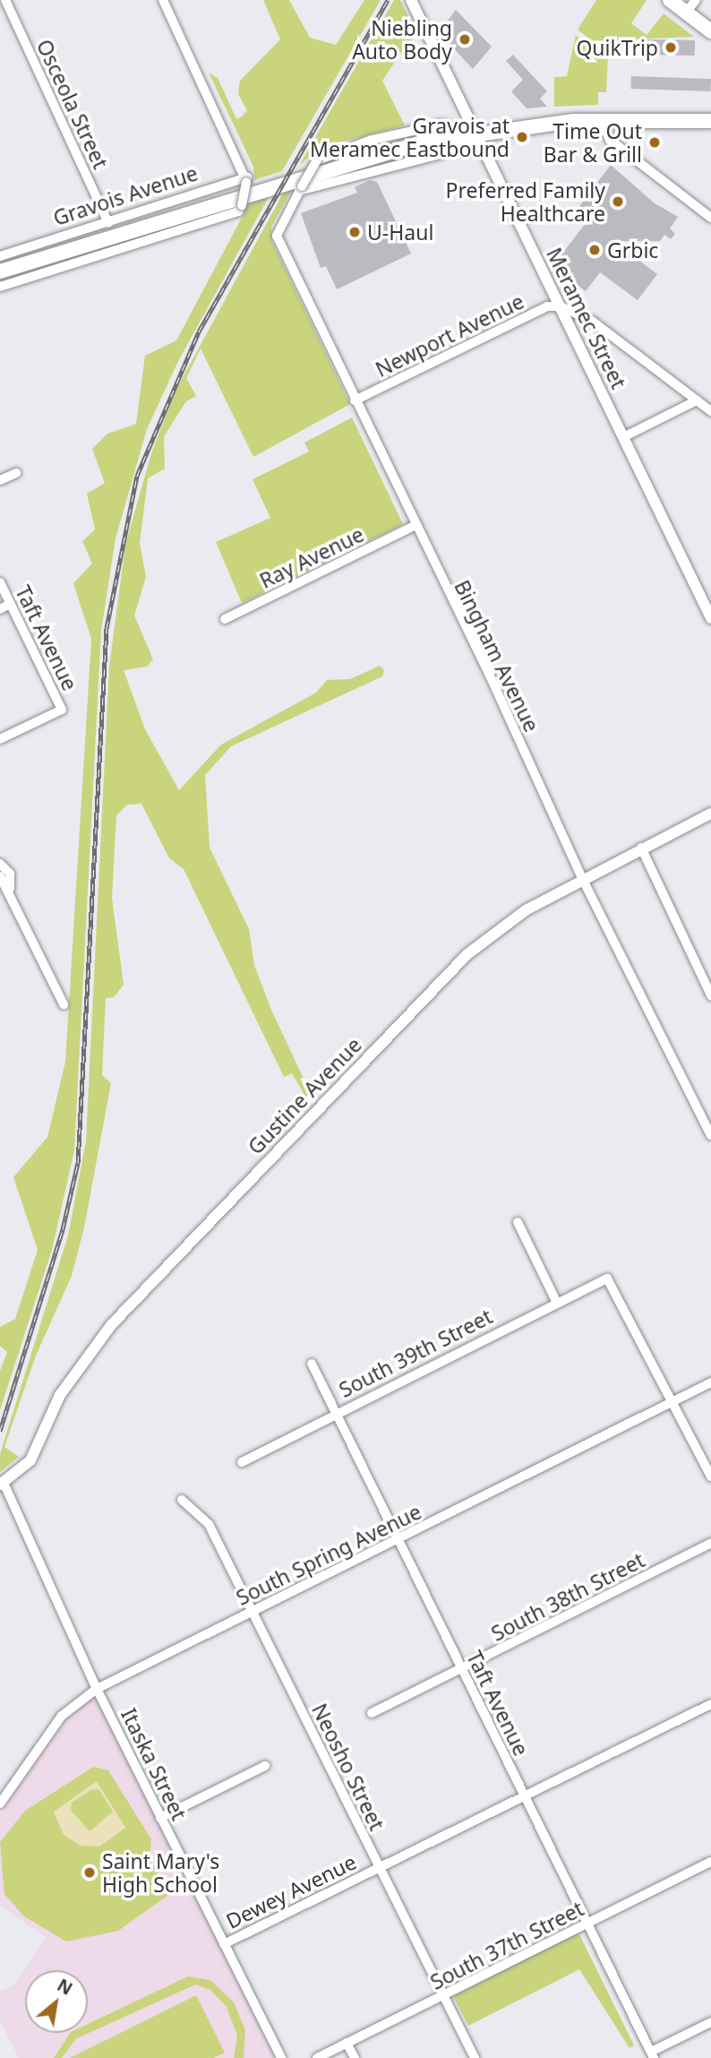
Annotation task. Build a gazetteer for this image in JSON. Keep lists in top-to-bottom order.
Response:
{
  "streets": {
    "main road": ["Gravois Avenue"],
    "street": [
      "Osceola Street",
      "Meramec Street",
      "Newport Avenue",
      "Ray Avenue",
      "Taft Avenue",
      "Bingham Avenue",
      "Gustine Avenue",
      "South 39th Street",
      "South Spring Avenue",
      "South 38th Street",
      "Itaska Street",
      "Neosho Street",
      "Dewey Avenue",
      "South 37th Street"
    ]
  },
  "crossings": [
    ["Osceola Street", "Gravois Avenue"],
    ["Gravois Avenue", "Meramec Street"],
    ["Gravois Avenue", "Bingham Avenue"],
    ["Meramec Street", "Newport Avenue"],
    ["Newport Avenue", "Bingham Avenue"],
    ["Ray Avenue", "Bingham Avenue"],
    ["Taft Avenue", "South 39th Street"],
    ["Taft Avenue", "South Spring Avenue"],
    ["Taft Avenue", "South 38th Street"],
    ["Taft Avenue", "Dewey Avenue"],
    ["Taft Avenue", "South 37th Street"],
    ["Bingham Avenue", "Gustine Avenue"],
    ["Gustine Avenue", "Itaska Street"],
    ["South 39th Street", "South Spring Avenue"],
    ["South Spring Avenue", "Itaska Street"],
    ["South Spring Avenue", "Neosho Street"],
    ["Itaska Street", "Dewey Avenue"],
    ["Neosho Street", "Dewey Avenue"],
    ["Neosho Street", "South 37th Street"]
  ],
  "places": [
    "Niebling Auto Body",
    "QuikTrip",
    "Gravois at Meramec Eastbound",
    "Time Out Bar & Grill",
    "Preferred Family Healthcare",
    "U-Haul",
    "Grbic",
    "Saint Mary's High School"
  ],
  "north": "top right"
}
